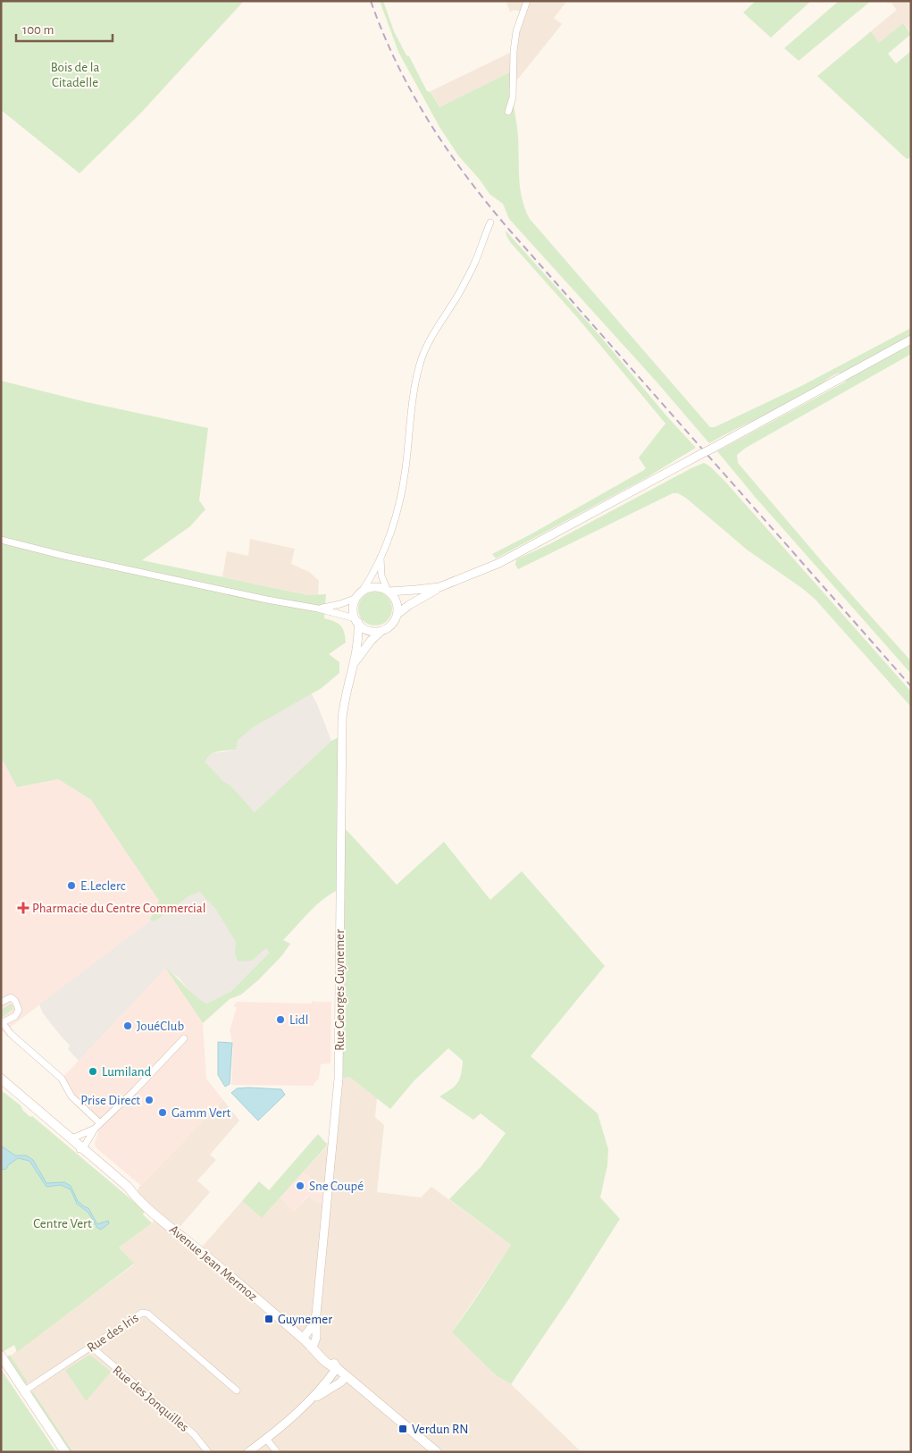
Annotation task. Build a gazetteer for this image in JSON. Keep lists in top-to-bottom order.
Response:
{
  "streets": {
    "main road": ["Avenue Jean Mermoz"],
    "street": ["Rue Georges Guynemer", "Rue des Iris", "Rue des Jonquilles"]
  },
  "crossings": [
    ["Rue Georges Guynemer", "Avenue Jean Mermoz"],
    ["Rue des Iris", "Rue des Jonquilles"]
  ],
  "parks": ["Bois de la Citadelle", "Centre Vert"],
  "places": {
    "other": [
      "E.Leclerc",
      "Lidl",
      "JouéClub",
      "Lumiland",
      "Prise Direct",
      "Gamm Vert",
      "Sne Coupé"
    ],
    "health": ["Pharmacie du Centre Commercial"],
    "transit": ["Guynemer", "Verdun RN"]
  },
  "scale_bar": "100 m"
}
